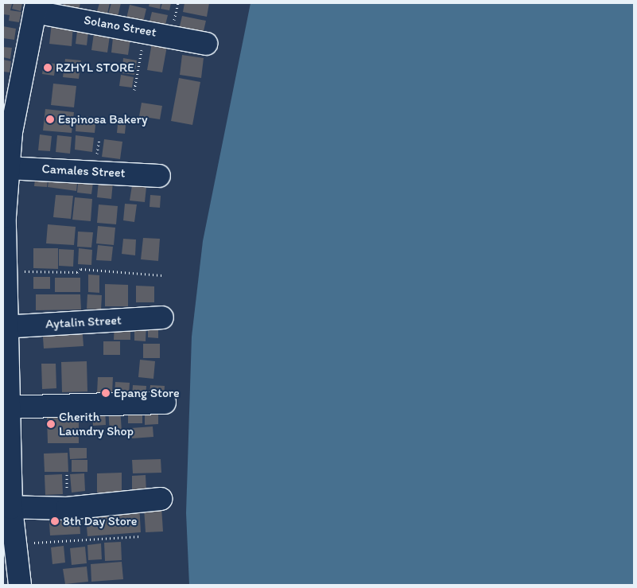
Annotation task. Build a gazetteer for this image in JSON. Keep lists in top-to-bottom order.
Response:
{
  "streets": {
    "street": ["Solano Street", "Camales Street", "Aytalin Street"]
  },
  "places": [
    "RZHYL STORE",
    "Espinosa Bakery",
    "Epang Store",
    "Cherith Laundry Shop",
    "8th Day Store"
  ]
}
